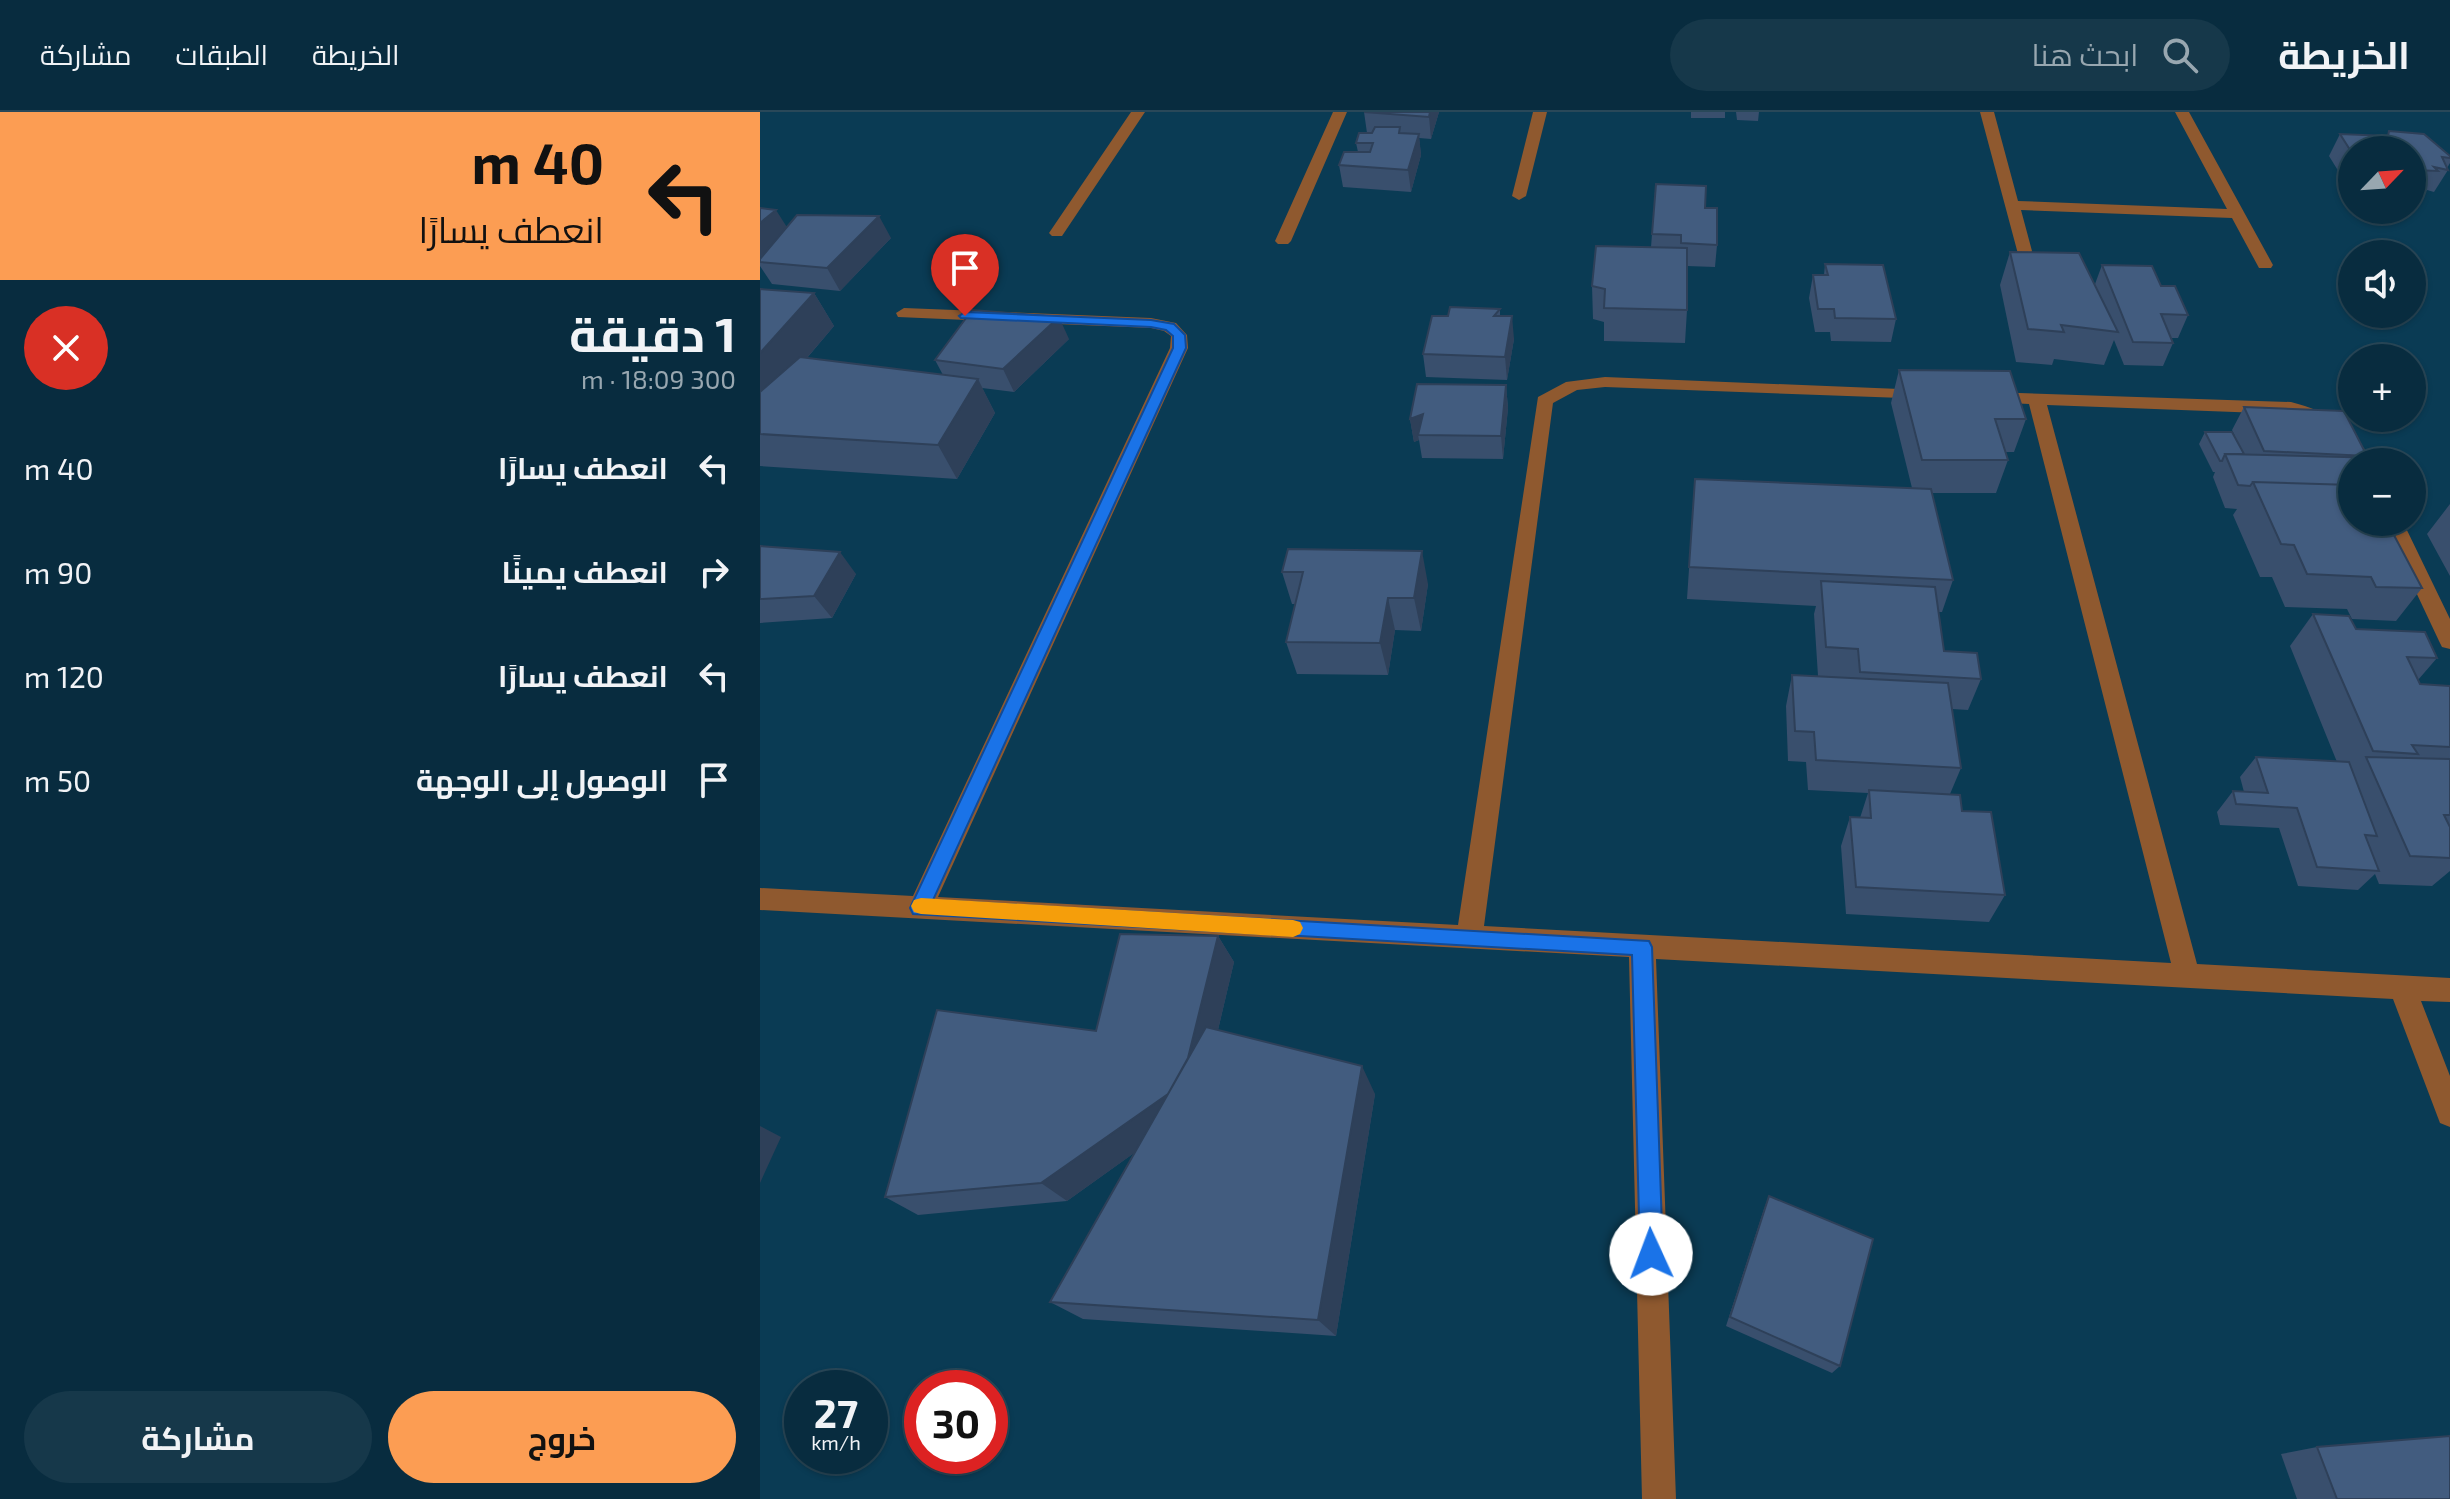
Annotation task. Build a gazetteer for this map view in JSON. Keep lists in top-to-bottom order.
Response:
{
  "north": "top right",
  "page": {
    "header": "الخريطة",
    "search": "ابحث هنا",
    "nav": ["الخريطة", "الطبقات", "مشاركة"],
    "turn": ["40 m", "انعطف يسارًا"],
    "map_buttons": ["+", "−"],
    "heading": ["1 دقيقة", "300 m · 18:09"],
    "list": [
      {
        "name": "انعطف يسارًا",
        "value": "40 m"
      },
      {
        "name": "انعطف يمينًا",
        "value": "90 m"
      },
      {
        "name": "انعطف يسارًا",
        "value": "120 m"
      },
      {
        "name": "الوصول إلى الوجهة",
        "value": "50 m"
      }
    ],
    "speed": "27 km/h",
    "limit": "30",
    "buttons": ["خروج", "مشاركة"]
  }
}
